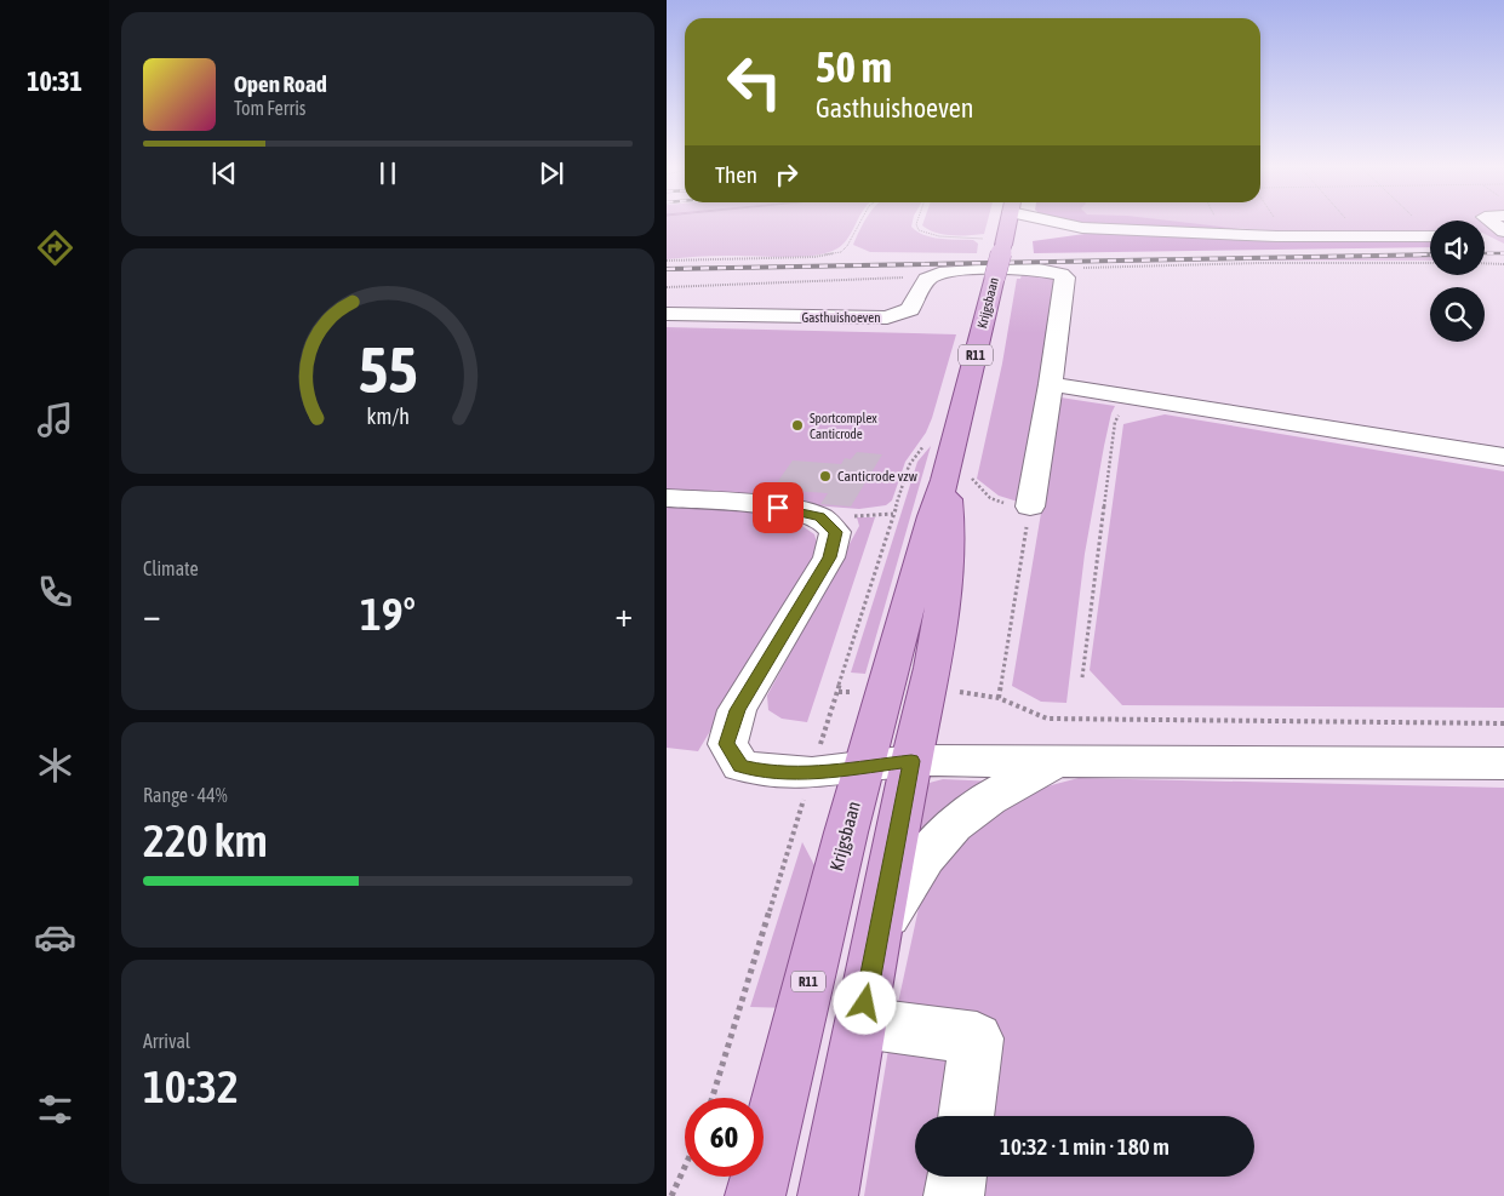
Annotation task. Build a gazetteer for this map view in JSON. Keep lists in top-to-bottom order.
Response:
{
  "streets": {
    "main road": ["Krijgsbaan", "R11"],
    "street": ["Gasthuishoeven"]
  },
  "places": ["Sportcomplex Canticrode", "Canticrode vzw"],
  "page": {
    "tabs": "10:31",
    "turn": ["50 m", "Gasthuishoeven"],
    "song": ["Open Road", "Tom Ferris"],
    "then": "Then",
    "tile": [
      "Climate",
      ["Range · 44%", "220 km"],
      ["Arrival", "10:32"]
    ],
    "heat": ["−", "19°", "+"],
    "limit": "60",
    "trip": "10:32 · 1 min · 180 m",
    "gauge": ["55", "km/h"]
  }
}
